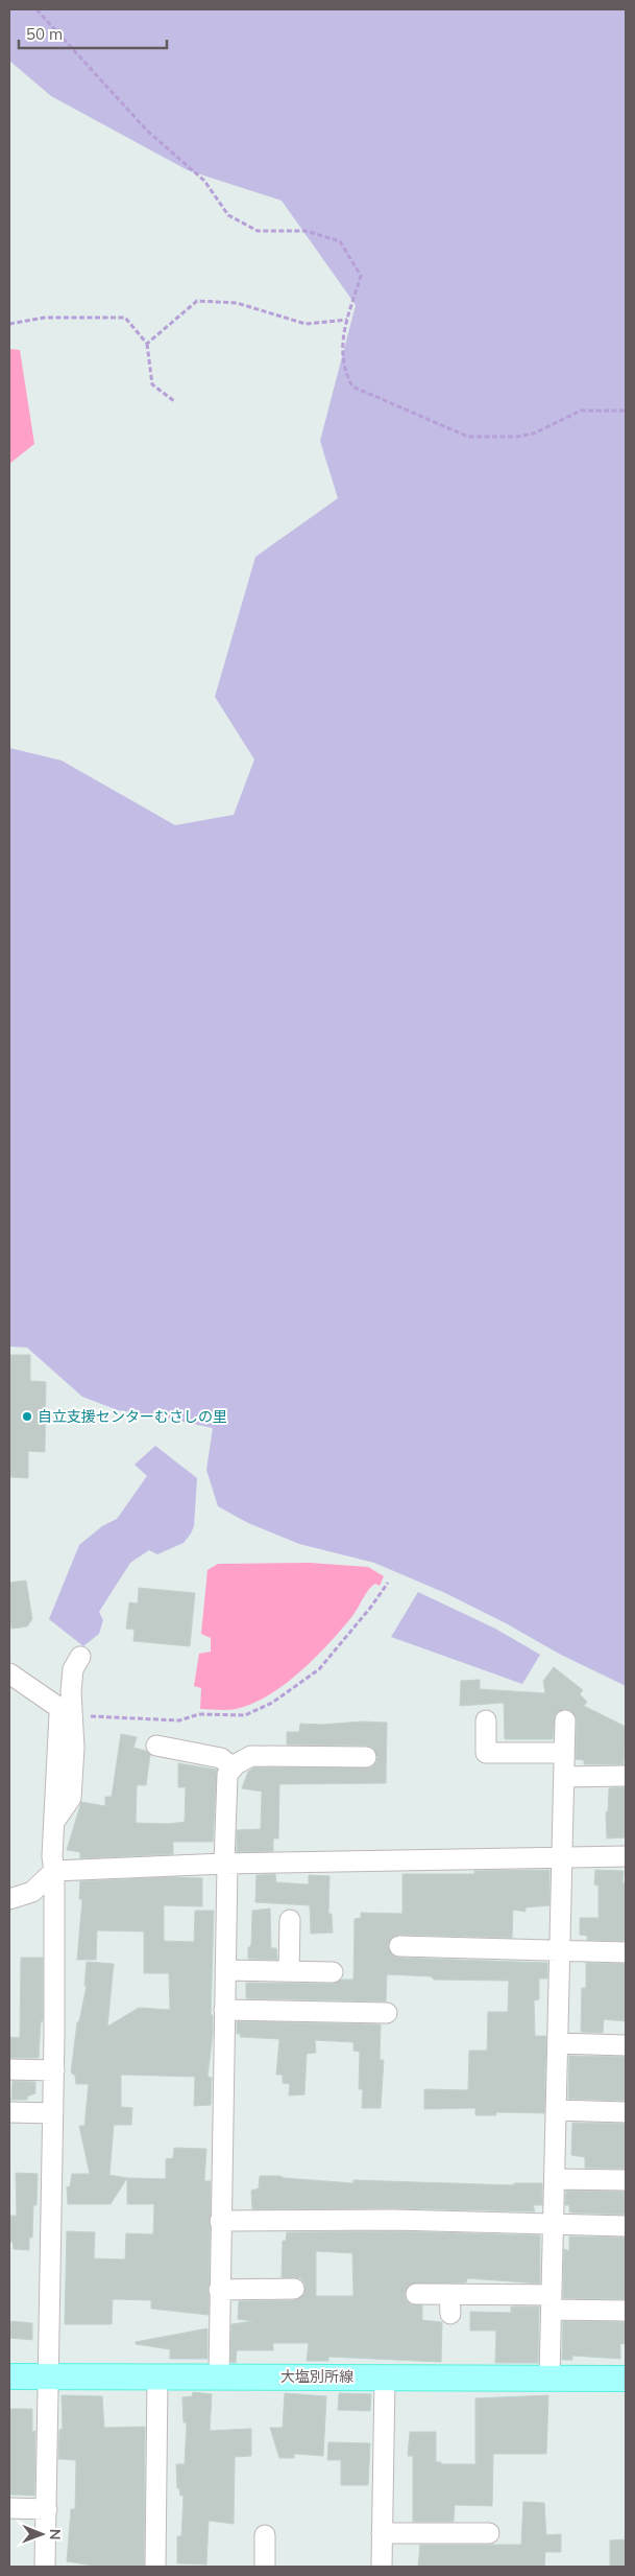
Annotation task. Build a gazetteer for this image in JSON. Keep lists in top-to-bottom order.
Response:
{
  "streets": {
    "main road": ["大塩別所線"]
  },
  "places": ["自立支援センターむさしの里"],
  "scale_bar": "50 m",
  "north": "right"
}
